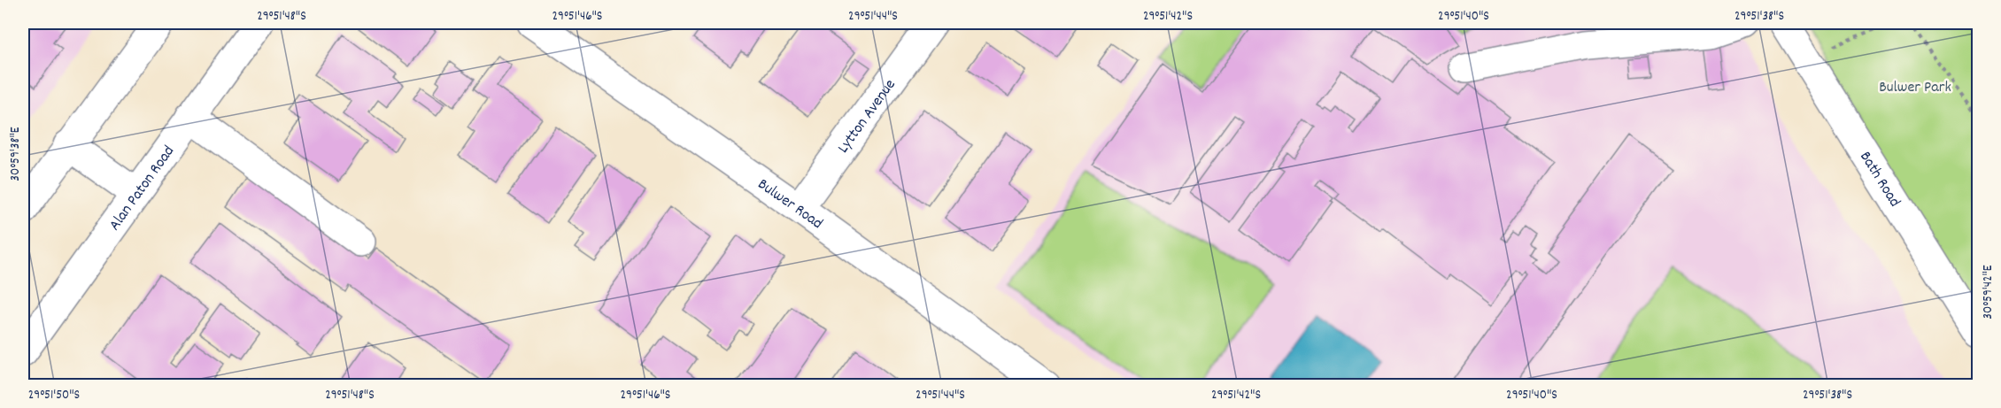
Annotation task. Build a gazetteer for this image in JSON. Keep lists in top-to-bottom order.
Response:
{
  "streets": {
    "street": [
      "Lytton Avenue",
      "Bath Road",
      "Alan Paton Road",
      "Bulwer Road"
    ]
  },
  "crossings": [
    ["Lytton Avenue", "Bulwer Road"]
  ],
  "parks": ["Bulwer Park"],
  "coordinates": [
    "29°51'48\"S",
    "29°51'46\"S",
    "29°51'44\"S",
    "29°51'42\"S",
    "29°51'40\"S",
    "29°51'38\"S",
    "30°59'38\"E",
    "30°59'42\"E",
    "29°51'50\"S"
  ]
}
